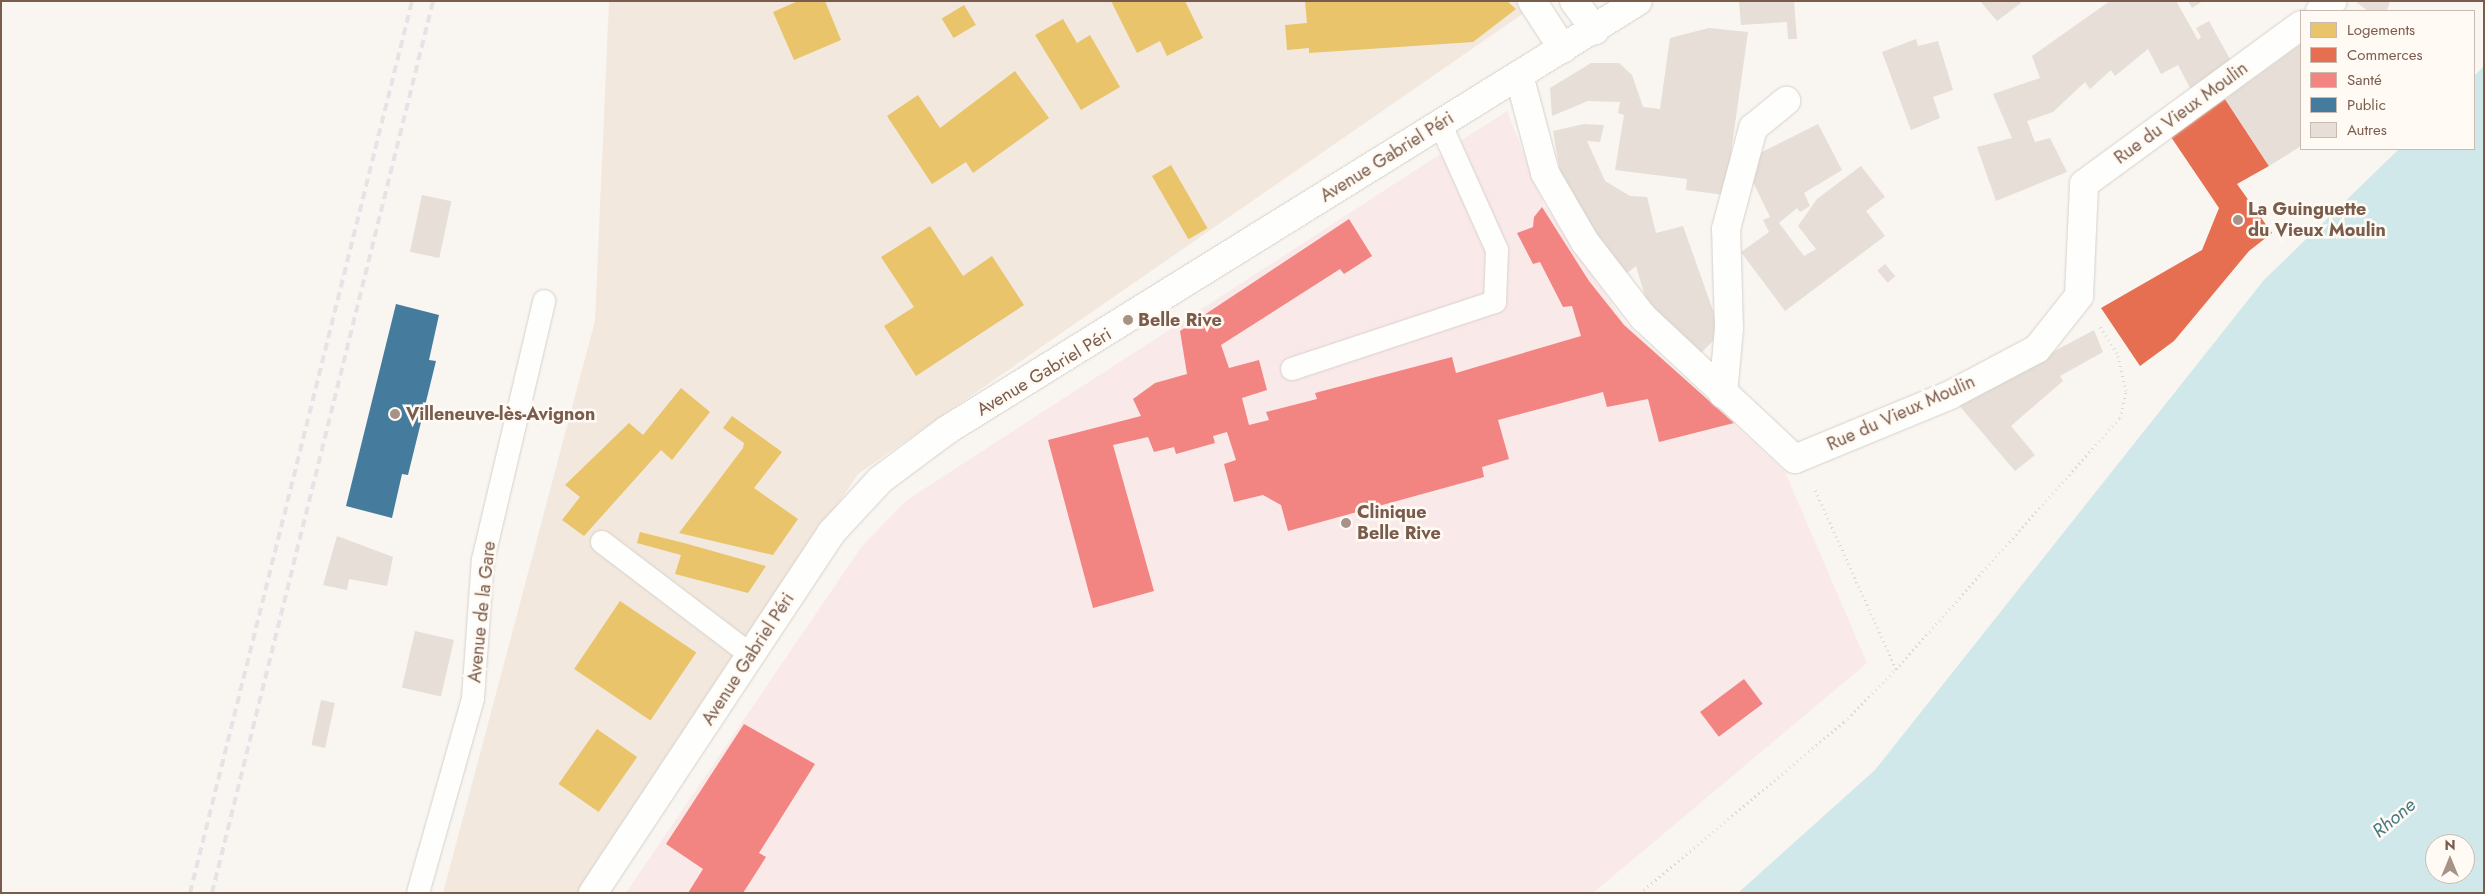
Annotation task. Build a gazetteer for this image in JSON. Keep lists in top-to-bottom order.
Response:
{
  "streets": {
    "street": ["Rue du Vieux Moulin", "Avenue Gabriel Péri"],
    "lane": ["Avenue de la Gare"]
  },
  "water": ["Rhone"],
  "places": [
    "La Guinguette du Vieux Moulin",
    "Belle Rive",
    "Villeneuve-lès-Avignon",
    "Clinique Belle Rive"
  ],
  "legend": [
    "Logements",
    "Commerces",
    "Santé",
    "Public",
    "Autres"
  ],
  "north": "top"
}
